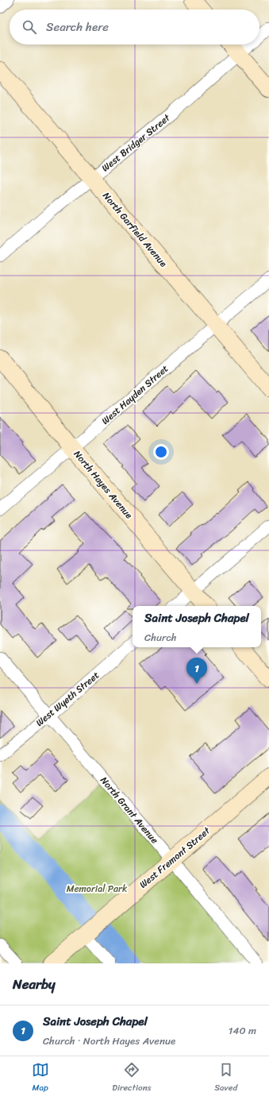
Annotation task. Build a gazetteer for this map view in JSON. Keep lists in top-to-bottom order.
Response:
{
  "streets": {
    "street": [
      "West Bridger Street",
      "North Garfield Avenue",
      "West Hayden Street",
      "North Hayes Avenue",
      "West Wyeth Street",
      "North Grant Avenue",
      "West Fremont Street"
    ]
  },
  "crossings": [
    ["West Bridger Street", "North Garfield Avenue"],
    ["North Garfield Avenue", "West Hayden Street"],
    ["West Hayden Street", "North Hayes Avenue"],
    ["West Wyeth Street", "North Grant Avenue"],
    ["North Grant Avenue", "West Fremont Street"]
  ],
  "parks": ["Memorial Park"],
  "page": {
    "search": "Search here",
    "popup": ["Saint Joseph Chapel", "Church"],
    "pins": "1",
    "heading": "Nearby",
    "list": [
      {
        "mark": "1",
        "name": "Saint Joseph Chapel",
        "note": "Church · North Hayes Avenue",
        "value": "140 m"
      }
    ],
    "nav": ["Map", "Directions", "Saved"]
  }
}
